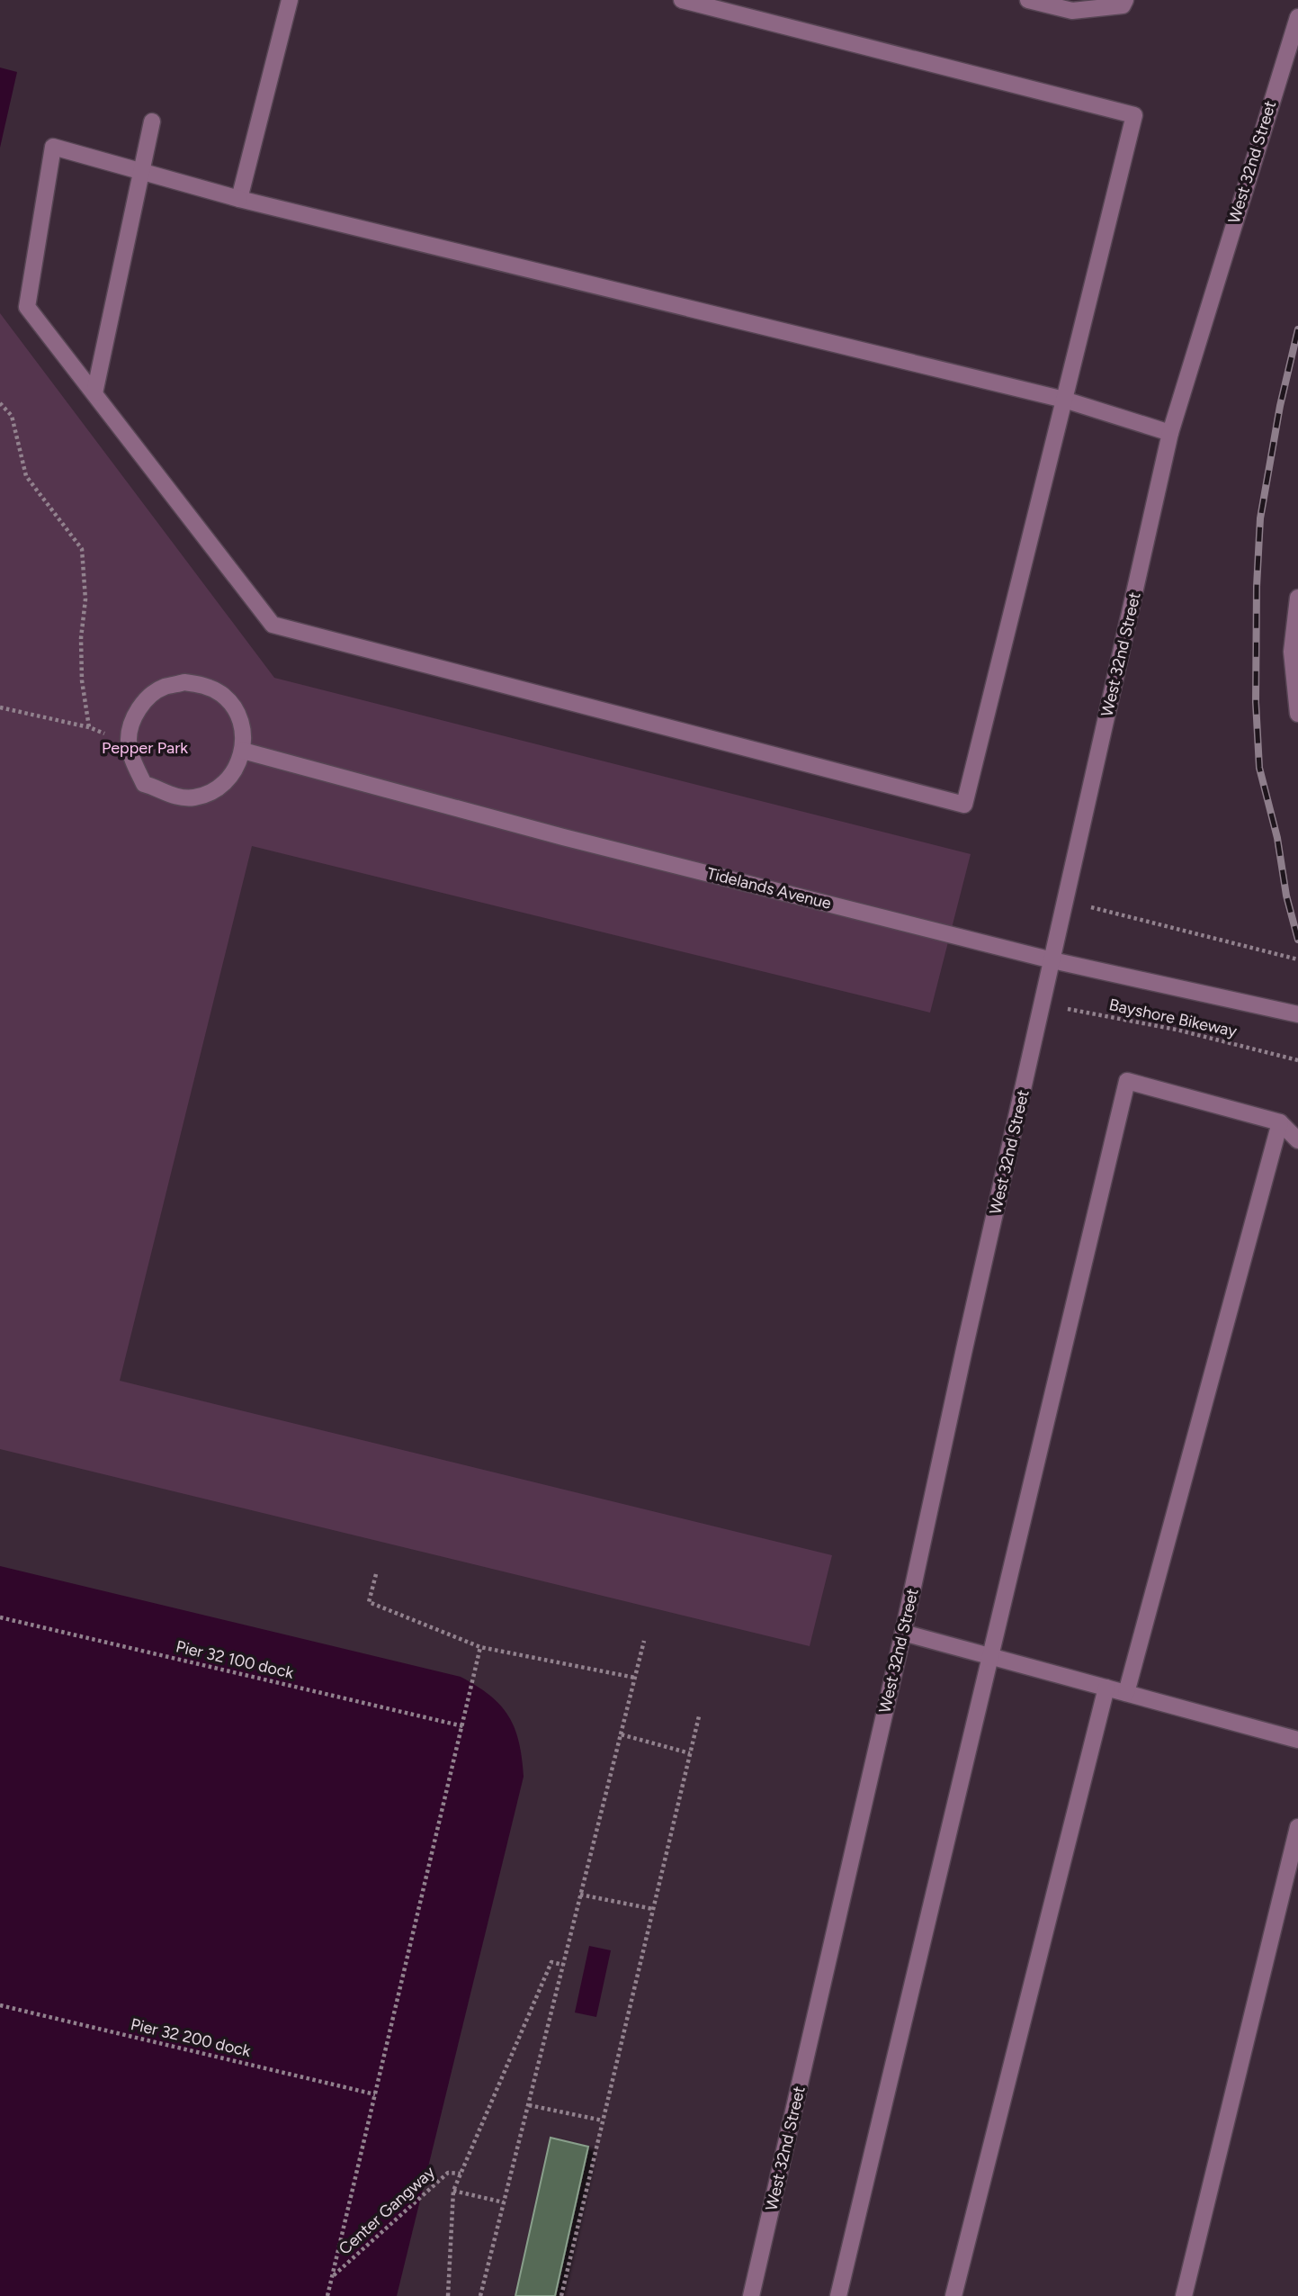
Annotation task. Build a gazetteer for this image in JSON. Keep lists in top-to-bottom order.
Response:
{
  "streets": {
    "street": ["West 32nd Street", "Tidelands Avenue"],
    "path": [
      "Bayshore Bikeway",
      "Pier 32 100 dock",
      "Pier 32 200 dock",
      "Center Gangway"
    ]
  },
  "crossings": [
    ["West 32nd Street", "Tidelands Avenue"],
    ["West 32nd Street", "Bayshore Bikeway"]
  ],
  "parks": ["Pepper Park"]
}
